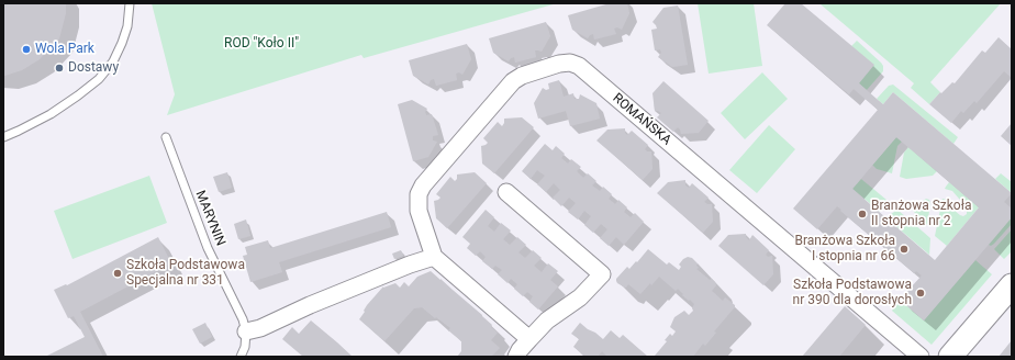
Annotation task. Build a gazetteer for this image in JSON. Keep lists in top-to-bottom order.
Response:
{
  "streets": {
    "street": ["ROMAŃSKA"],
    "lane": ["MARYNIN"]
  },
  "parks": ["ROD \"Koło II\""],
  "places": [
    "Wola Park",
    "Dostawy",
    "Branżowa Szkoła II stopnia nr 2",
    "Branżowa Szkoła I stopnia nr 66",
    "Szkoła Podstawowa Specjalna nr 331",
    "Szkoła Podstawowa nr 390 dla dorosłych"
  ]
}
